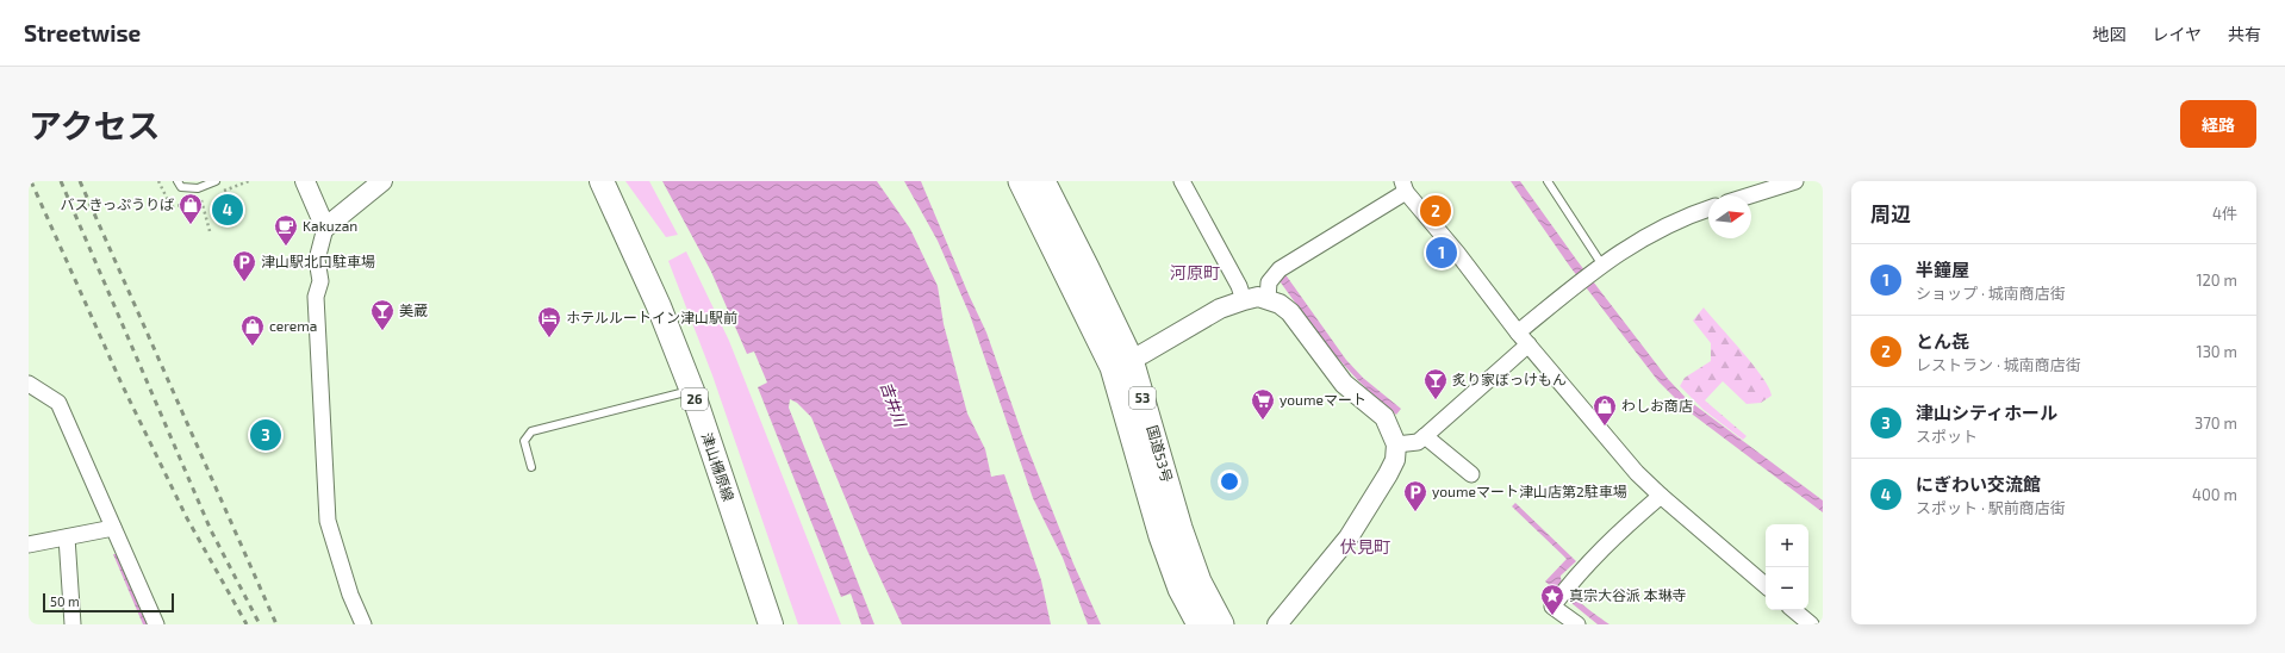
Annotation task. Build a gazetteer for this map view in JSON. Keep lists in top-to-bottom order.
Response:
{
  "streets": {
    "highway": ["53", "国道53号"],
    "main road": ["26", "津山柵原線"]
  },
  "districts": ["河原町", "伏見町"],
  "water": ["吉井川"],
  "places": {
    "shop": ["バスきっぷうりば", "cerema", "わしお商店"],
    "cafe": ["Kakuzan"],
    "parking": ["津山駅北口駐車場", "youmeマート津山店第2駐車場"],
    "bar": ["美蔵", "炙り家ぼっけもん"],
    "hotel": ["ホテルルートイン津山駅前"],
    "supermarket": ["youmeマート"],
    "place": ["真宗大谷派 本琳寺"]
  },
  "scale_bar": "50 m",
  "north": "right",
  "page": {
    "header": "Streetwise",
    "nav": ["地図", "レイヤ", "共有"],
    "title": "アクセス",
    "buttons": "経路",
    "heading": ["周辺", "4件"],
    "pins": [
      "4",
      "2",
      "1",
      "3"
    ],
    "list": [
      {
        "mark": "1",
        "name": "半鐘屋",
        "note": "ショップ · 城南商店街",
        "value": "120 m"
      },
      {
        "mark": "2",
        "name": "とん㐂",
        "note": "レストラン · 城南商店街",
        "value": "130 m"
      },
      {
        "mark": "3",
        "name": "津山シティホール",
        "note": "スポット",
        "value": "370 m"
      },
      {
        "mark": "4",
        "name": "にぎわい交流館",
        "note": "スポット · 駅前商店街",
        "value": "400 m"
      }
    ],
    "map_buttons": ["+", "−"],
    "scale": "50 m"
  }
}
